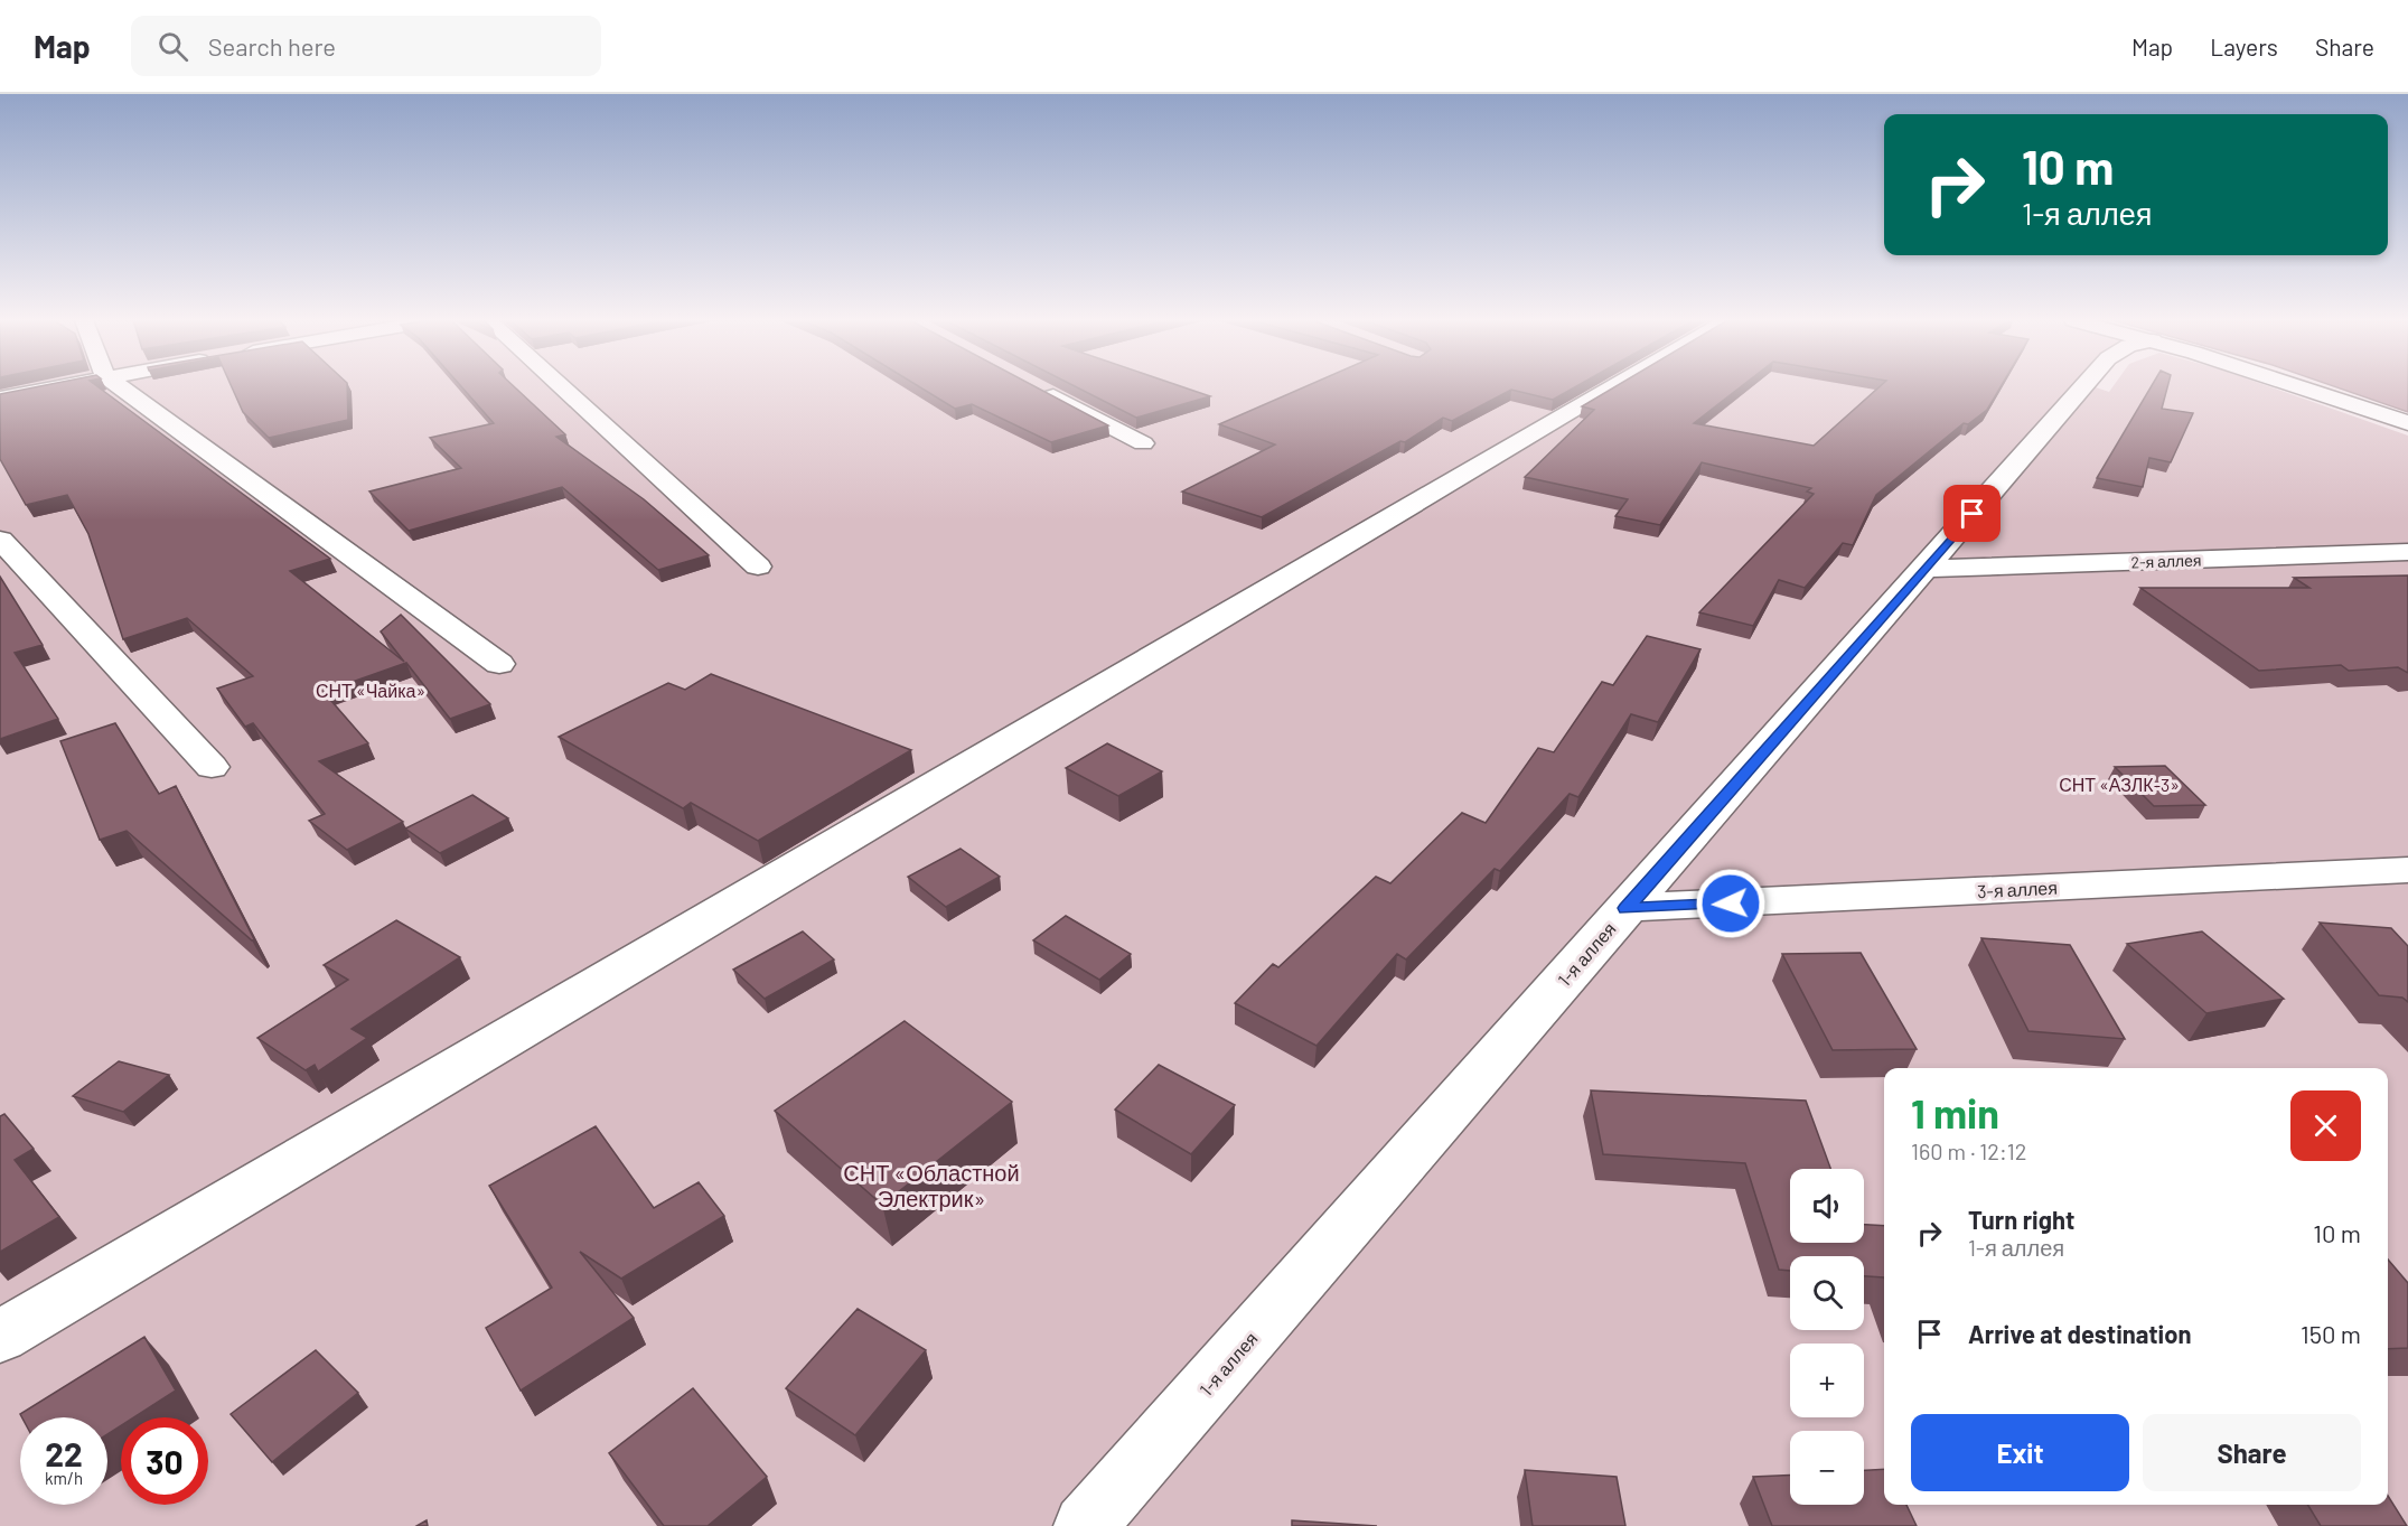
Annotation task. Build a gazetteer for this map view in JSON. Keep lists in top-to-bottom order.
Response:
{
  "streets": {
    "street": ["2-я аллея", "3-я аллея", "1-я аллея"]
  },
  "crossings": [
    ["2-я аллея", "1-я аллея"],
    ["3-я аллея", "1-я аллея"]
  ],
  "parks": ["СНТ «Чайка»", "СНТ «АЗЛК-3»", "СНТ «Областной Электрик»"],
  "page": {
    "header": "Map",
    "search": "Search here",
    "nav": ["Map", "Layers", "Share"],
    "turn": ["10 m", "1-я аллея"],
    "heading": ["1 min", "160 m · 12:12"],
    "map_buttons": ["+", "−"],
    "list": [
      {
        "name": "Turn right",
        "note": "1-я аллея",
        "value": "10 m"
      },
      {
        "name": "Arrive at destination",
        "value": "150 m"
      }
    ],
    "buttons": ["Exit", "Share"],
    "speed": "22 km/h",
    "limit": "30"
  }
}
